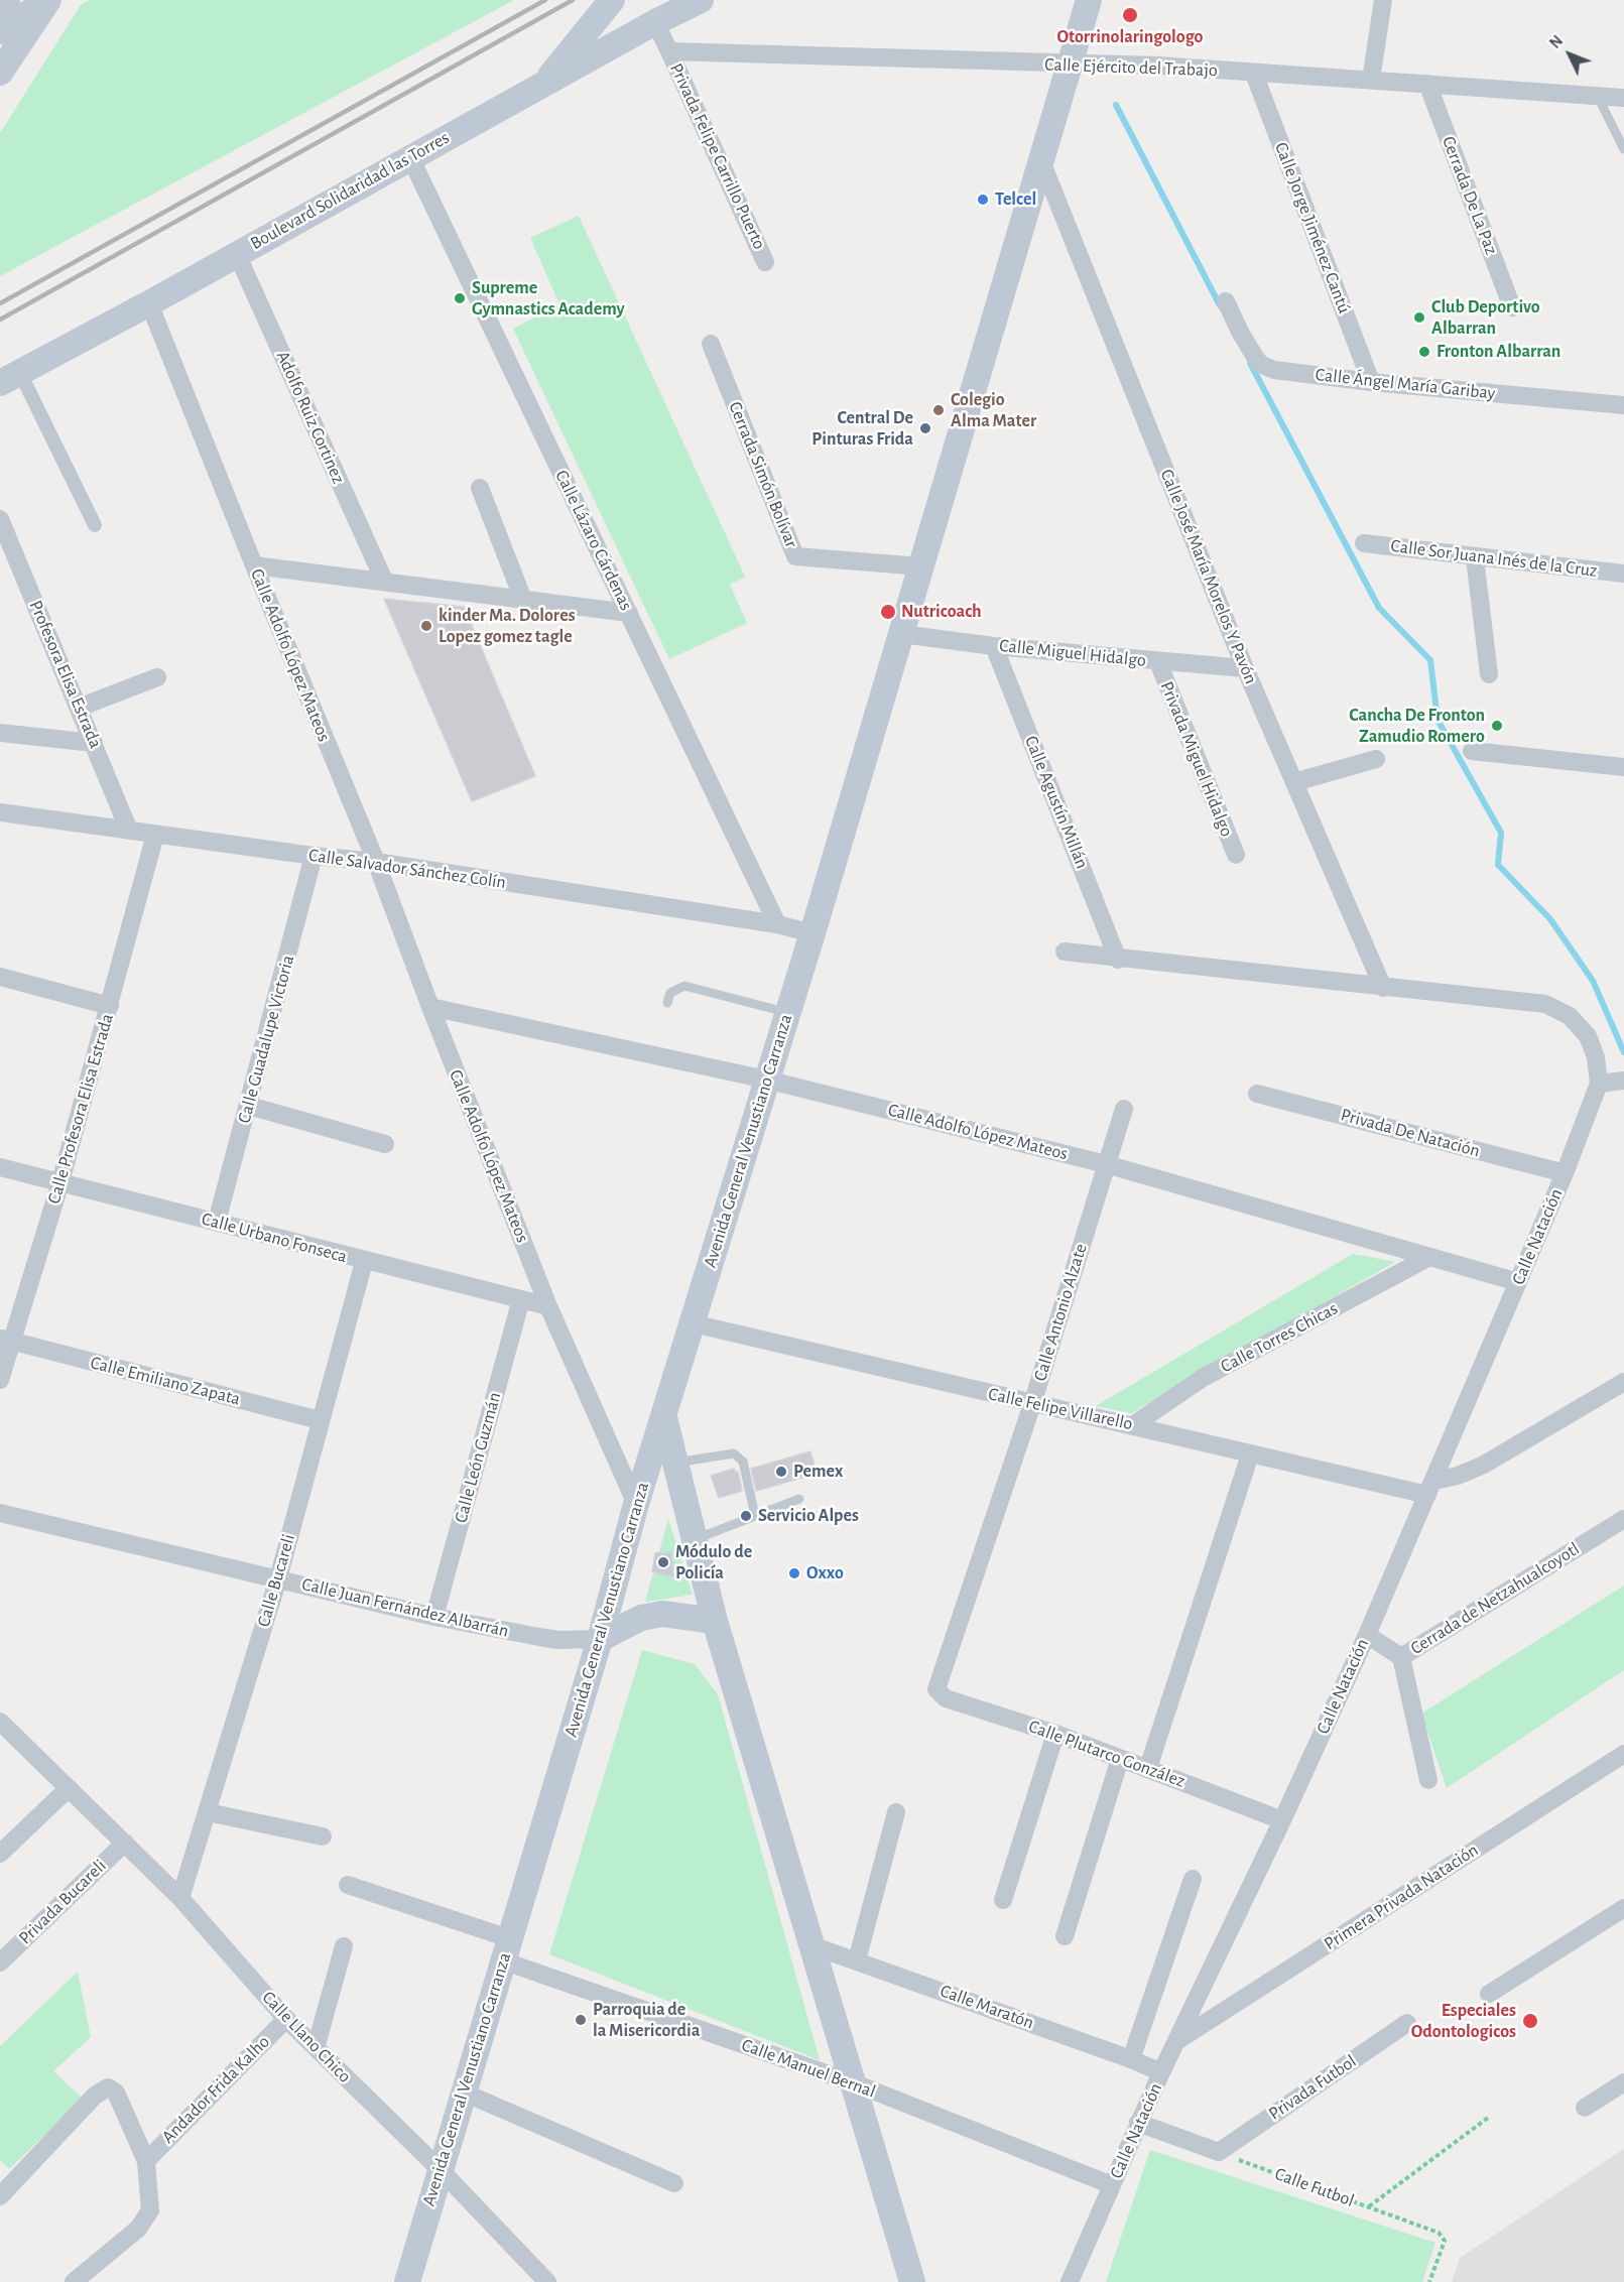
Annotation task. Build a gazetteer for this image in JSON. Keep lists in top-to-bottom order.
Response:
{
  "streets": {
    "main road": ["Boulevard Solidaridad las Torres", "Avenida General Venustiano Carranza"],
    "street": [
      "Calle Ejército del Trabajo",
      "Privada Felipe Carrillo Puerto",
      "Cerrada De La Paz",
      "Calle Jorge Jiménez Cantú",
      "Calle Ángel María Garibay",
      "Adolfo Ruiz Cortinez",
      "Cerrada Simón Bolívar",
      "Calle Lázaro Cárdenas",
      "Calle Sor Juana Inés de la Cruz",
      "Calle José María Morelos Y Pavón",
      "Calle Miguel Hidalgo",
      "Calle Adolfo López Mateos",
      "Profesora Elisa Estrada",
      "Privada Miguel Hidalgo",
      "Calle Agustín Millán",
      "Calle Salvador Sánchez Colín",
      "Calle Guadalupe Victoria",
      "Calle Profesora Elisa Estrada",
      "Privada De Natación",
      "Calle Natación",
      "Calle Urbano Fonseca",
      "Calle Antonio Alzate",
      "Calle Torres Chicas",
      "Calle Emiliano Zapata",
      "Calle Felipe Villarello",
      "Calle León Guzmán",
      "Calle Bucareli",
      "Cerrada de Netzahualcoyotl",
      "Calle Juan Fernández Albarrán",
      "Calle Plutarco González",
      "Primera Privada Natación",
      "Privada Bucareli",
      "Calle Maratón",
      "Calle Llano Chico",
      "Calle Manuel Bernal",
      "Privada Futbol",
      "Andador Frida Kalho"
    ],
    "path": ["Calle Futbol"]
  },
  "crossings": [
    ["Calle Ejército del Trabajo", "Privada Felipe Carrillo Puerto"],
    ["Calle Ejército del Trabajo", "Cerrada De La Paz"],
    ["Calle Ejército del Trabajo", "Calle Jorge Jiménez Cantú"],
    ["Calle Ejército del Trabajo", "Avenida General Venustiano Carranza"],
    ["Boulevard Solidaridad las Torres", "Adolfo Ruiz Cortinez"],
    ["Boulevard Solidaridad las Torres", "Calle Lázaro Cárdenas"],
    ["Boulevard Solidaridad las Torres", "Calle Adolfo López Mateos"],
    ["Calle Jorge Jiménez Cantú", "Calle Ángel María Garibay"],
    ["Cerrada Simón Bolívar", "Avenida General Venustiano Carranza"],
    ["Calle Lázaro Cárdenas", "Calle Salvador Sánchez Colín"],
    ["Calle José María Morelos Y Pavón", "Calle Miguel Hidalgo"],
    ["Calle José María Morelos Y Pavón", "Avenida General Venustiano Carranza"],
    ["Calle Miguel Hidalgo", "Privada Miguel Hidalgo"],
    ["Calle Miguel Hidalgo", "Calle Agustín Millán"],
    ["Calle Miguel Hidalgo", "Avenida General Venustiano Carranza"],
    ["Calle Adolfo López Mateos", "Calle Salvador Sánchez Colín"],
    ["Calle Adolfo López Mateos", "Avenida General Venustiano Carranza"],
    ["Calle Adolfo López Mateos", "Calle Natación"],
    ["Calle Adolfo López Mateos", "Calle Urbano Fonseca"],
    ["Calle Adolfo López Mateos", "Calle Antonio Alzate"],
    ["Calle Adolfo López Mateos", "Calle Torres Chicas"],
    ["Profesora Elisa Estrada", "Calle Salvador Sánchez Colín"],
    ["Calle Salvador Sánchez Colín", "Calle Guadalupe Victoria"],
    ["Calle Salvador Sánchez Colín", "Calle Profesora Elisa Estrada"],
    ["Calle Salvador Sánchez Colín", "Avenida General Venustiano Carranza"],
    ["Calle Guadalupe Victoria", "Calle Urbano Fonseca"],
    ["Calle Profesora Elisa Estrada", "Calle Urbano Fonseca"],
    ["Calle Profesora Elisa Estrada", "Calle Emiliano Zapata"],
    ["Privada De Natación", "Calle Natación"],
    ["Avenida General Venustiano Carranza", "Calle Felipe Villarello"],
    ["Avenida General Venustiano Carranza", "Calle Juan Fernández Albarrán"],
    ["Avenida General Venustiano Carranza", "Calle Llano Chico"],
    ["Avenida General Venustiano Carranza", "Calle Manuel Bernal"],
    ["Calle Natación", "Calle Felipe Villarello"],
    ["Calle Natación", "Cerrada de Netzahualcoyotl"],
    ["Calle Natación", "Calle Plutarco González"],
    ["Calle Natación", "Primera Privada Natación"],
    ["Calle Natación", "Calle Maratón"],
    ["Calle Natación", "Calle Manuel Bernal"],
    ["Calle Urbano Fonseca", "Calle León Guzmán"],
    ["Calle Urbano Fonseca", "Calle Bucareli"],
    ["Calle Antonio Alzate", "Calle Felipe Villarello"],
    ["Calle Antonio Alzate", "Calle Plutarco González"],
    ["Calle Torres Chicas", "Calle Felipe Villarello"],
    ["Calle Emiliano Zapata", "Calle Bucareli"],
    ["Calle León Guzmán", "Calle Juan Fernández Albarrán"],
    ["Calle Bucareli", "Calle Juan Fernández Albarrán"],
    ["Calle Bucareli", "Calle Llano Chico"],
    ["Privada Bucareli", "Calle Llano Chico"],
    ["Calle Llano Chico", "Andador Frida Kalho"],
    ["Privada Futbol", "Calle Futbol"]
  ],
  "places": [
    "Otorrinolaringologo",
    "Telcel",
    "Supreme Gymnastics Academy",
    "Club Deportivo Albarran",
    "Fronton Albarran",
    "Colegio Alma Mater",
    "Central De Pinturas Frida",
    "Nutricoach",
    "kinder Ma. Dolores Lopez gomez tagle",
    "Cancha De Fronton Zamudio Romero",
    "Pemex",
    "Servicio Alpes",
    "Módulo de Policía",
    "Oxxo",
    "Parroquia de la Misericordia",
    "Especiales Odontologicos"
  ],
  "north": "top left"
}
